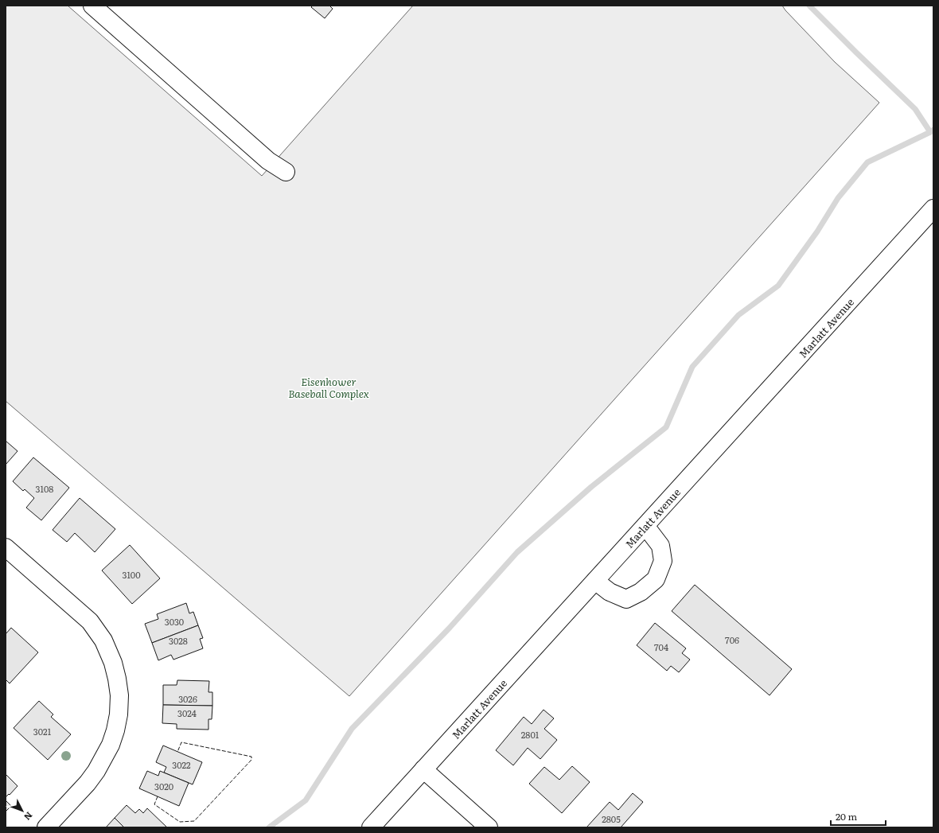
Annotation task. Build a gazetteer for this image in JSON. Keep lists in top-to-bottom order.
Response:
{
  "streets": {
    "street": ["Marlatt Avenue"]
  },
  "parks": ["Eisenhower Baseball Complex"],
  "house_numbers": [
    "3108",
    "3100",
    "3030",
    "706",
    "3028",
    "704",
    "3026",
    "3024",
    "3021",
    "2801",
    "3022",
    "3020",
    "2805"
  ],
  "scale_bar": "20 m",
  "north": "bottom right"
}
